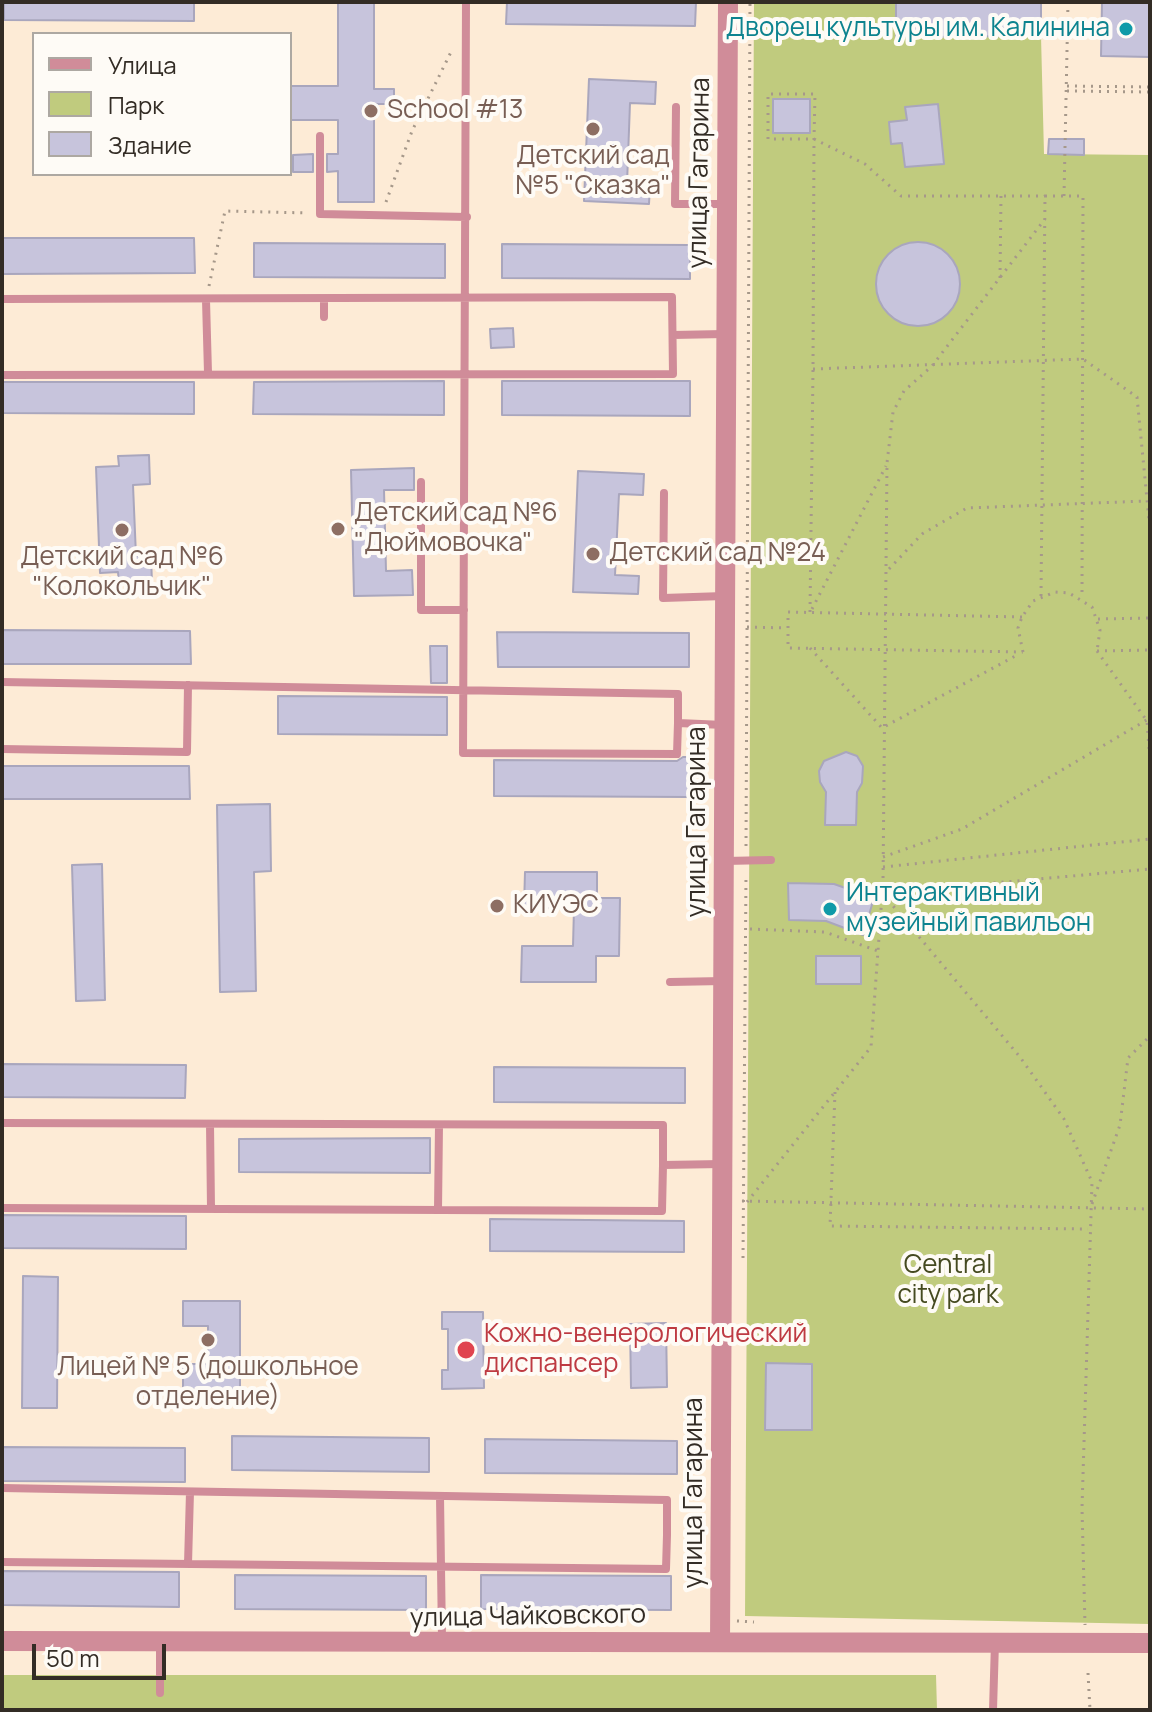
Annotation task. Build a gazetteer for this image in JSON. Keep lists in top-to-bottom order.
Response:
{
  "streets": {
    "street": ["улица Гагарина", "улица Чайковского"]
  },
  "crossings": [
    ["улица Гагарина", "улица Чайковского"]
  ],
  "parks": ["Central city park"],
  "places": [
    "Дворец культуры им. Калинина",
    "School #13",
    "Детский сад №5 \"Сказка\"",
    "Детский сад №6 \"Дюймовочка\"",
    "Детский сад №6 \"Колокольчик\"",
    "Детский сад №24",
    "КИУЭС",
    "Интерактивный музейный павильон",
    "Лицей № 5 (дошкольное отделение)",
    "Кожно-венерологический диспансер"
  ],
  "legend": ["Улица", "Парк", "Здание"],
  "scale_bar": "50 m"
}
